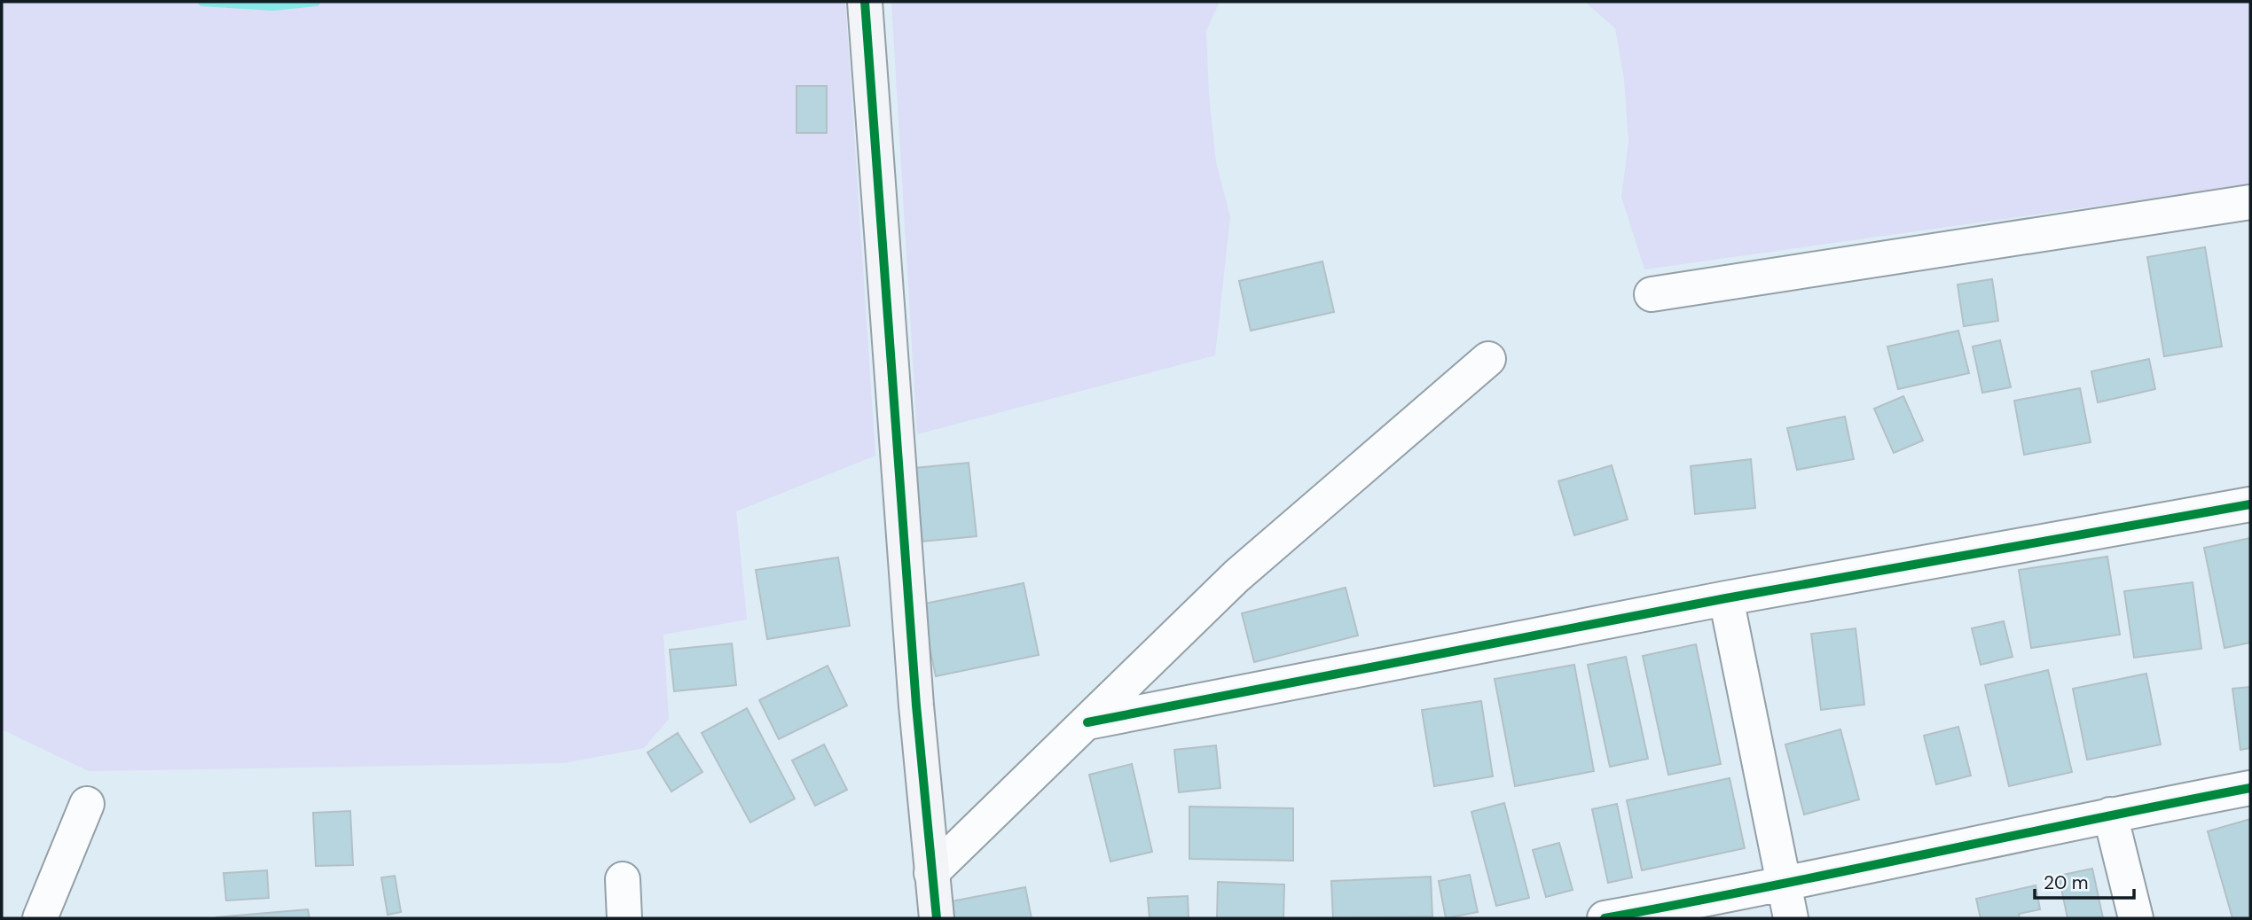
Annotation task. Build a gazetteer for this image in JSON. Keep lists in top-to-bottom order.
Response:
{
  "scale_bar": "20 m"
}
